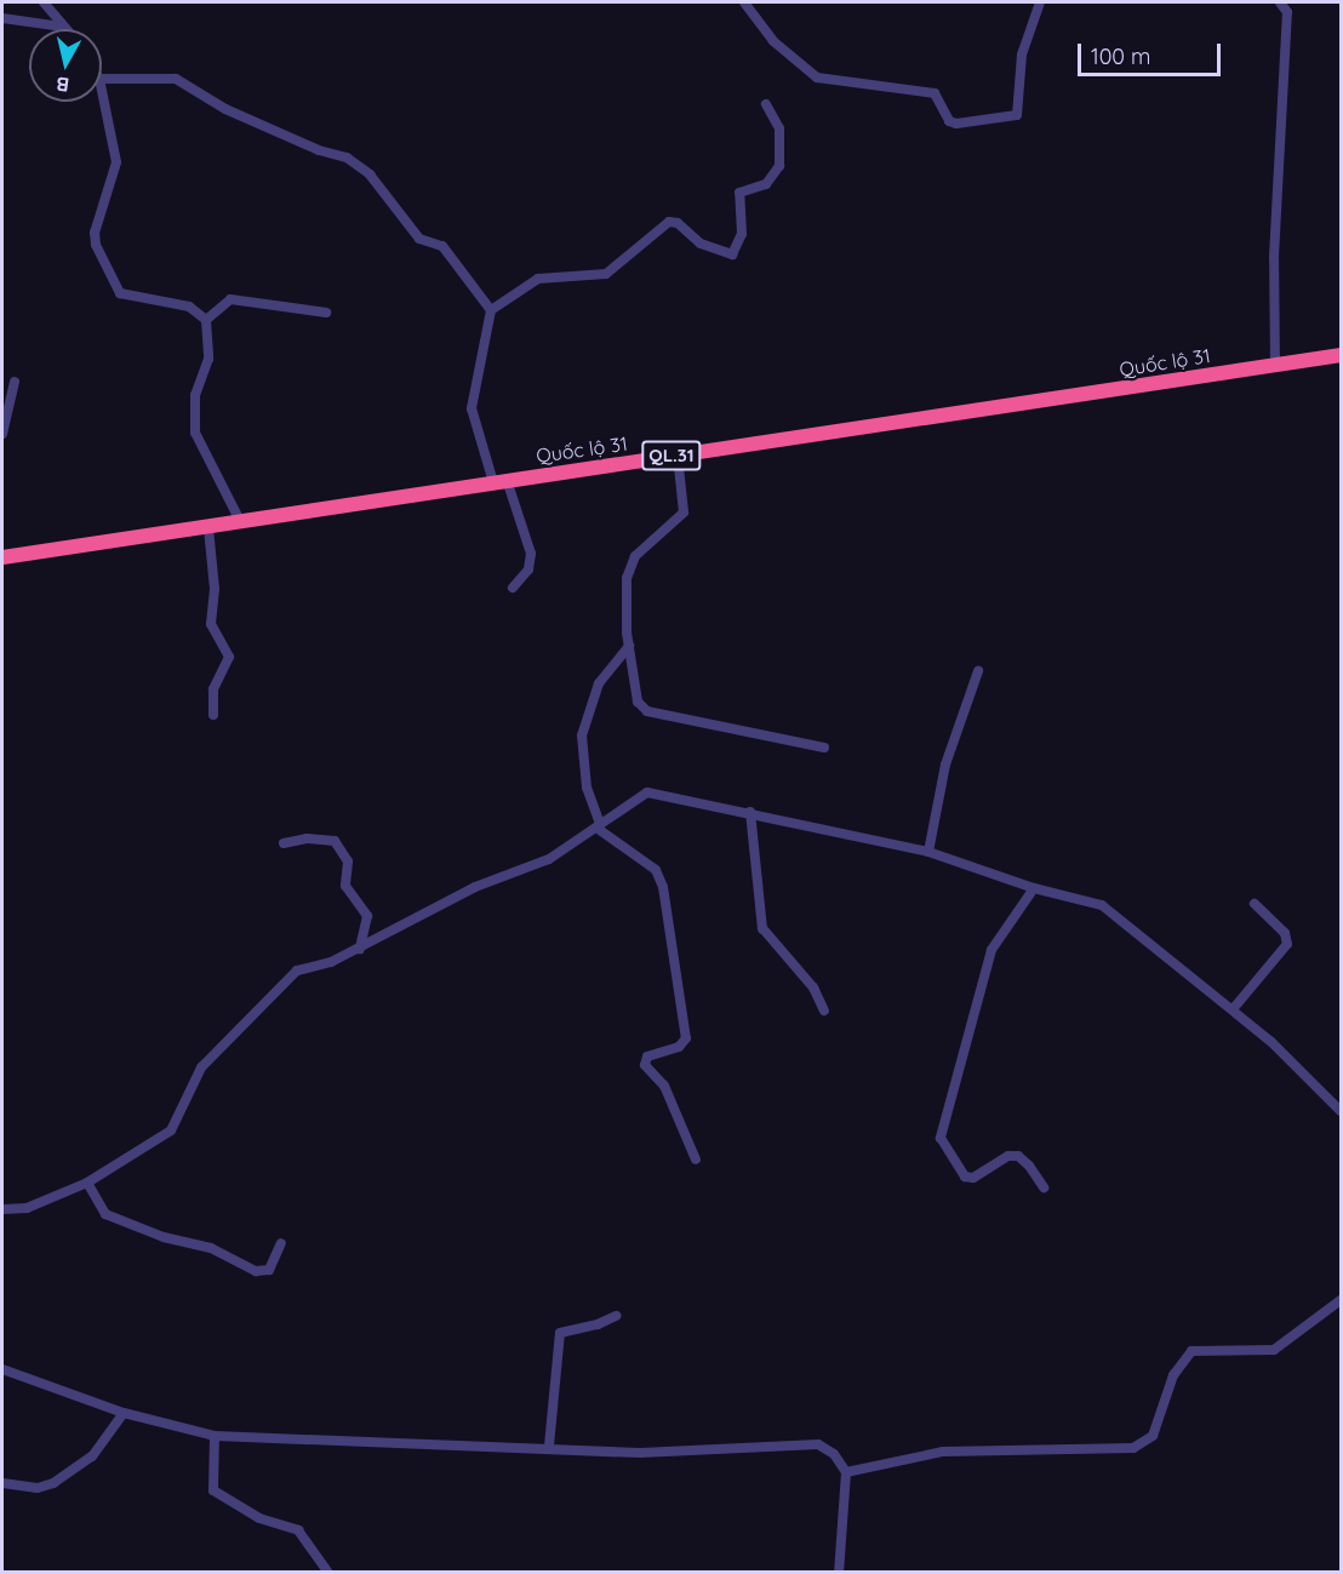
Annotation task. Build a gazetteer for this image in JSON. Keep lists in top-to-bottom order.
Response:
{
  "streets": {
    "highway": ["Quốc lộ 31", "QL.31"]
  },
  "scale_bar": "100 m",
  "north": "bottom"
}
